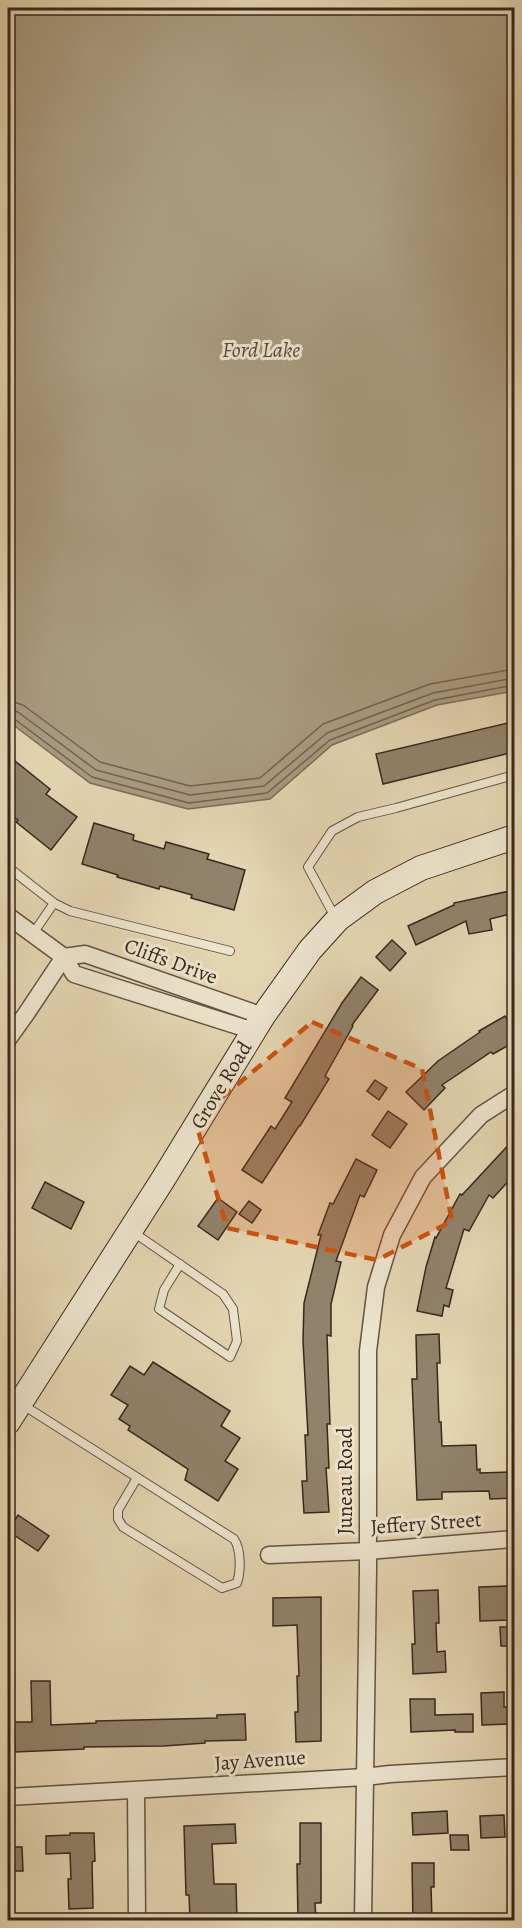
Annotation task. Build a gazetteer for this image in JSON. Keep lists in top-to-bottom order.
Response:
{
  "streets": {
    "main road": ["Grove Road"],
    "street": [
      "Cliffs Drive",
      "Juneau Road",
      "Jeffery Street",
      "Jay Avenue"
    ]
  },
  "crossings": [
    ["Cliffs Drive", "Grove Road"],
    ["Juneau Road", "Jeffery Street"],
    ["Juneau Road", "Jay Avenue"]
  ],
  "water": ["Ford Lake"]
}
